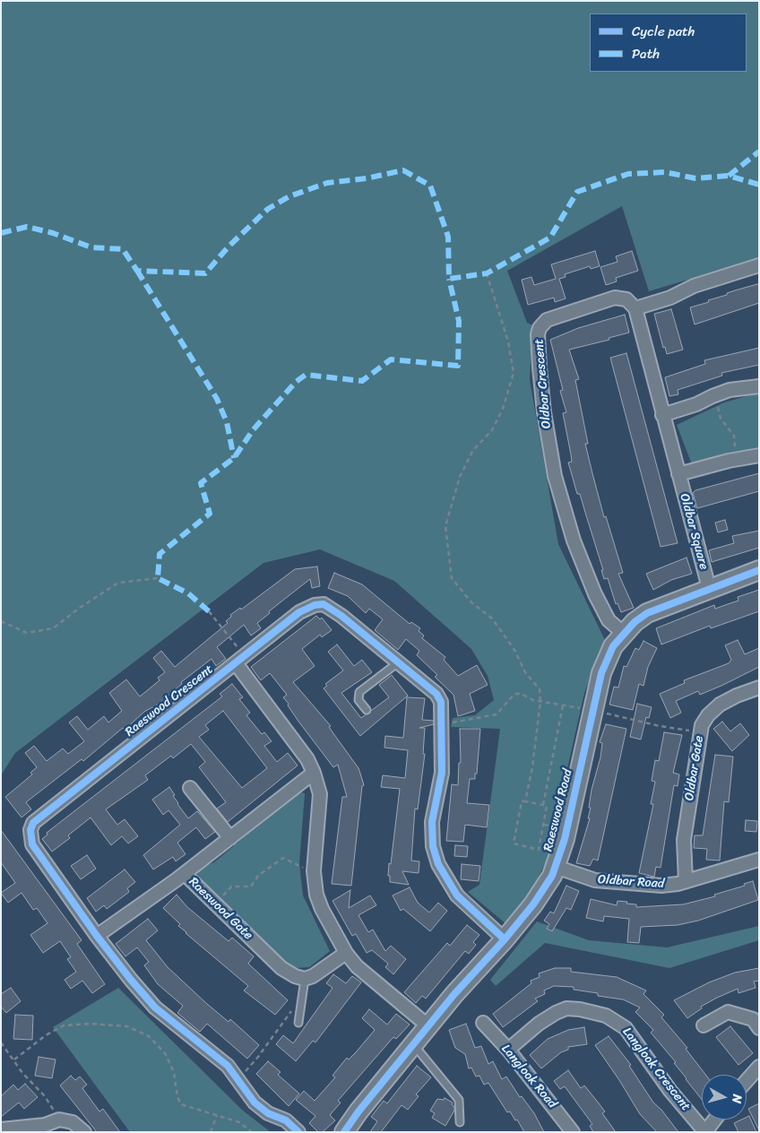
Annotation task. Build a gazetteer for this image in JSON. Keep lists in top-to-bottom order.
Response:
{
  "streets": {
    "street": [
      "Oldbar Crescent",
      "Oldbar Square",
      "Raeswood Crescent",
      "Oldbar Gate",
      "Raeswood Road",
      "Oldbar Road",
      "Raeswood Gate",
      "Langlook Crescent",
      "Langlook Road"
    ]
  },
  "crossings": [
    ["Oldbar Crescent", "Oldbar Square"],
    ["Oldbar Crescent", "Raeswood Road"],
    ["Oldbar Square", "Raeswood Road"],
    ["Raeswood Crescent", "Raeswood Road"],
    ["Oldbar Gate", "Oldbar Road"],
    ["Raeswood Road", "Oldbar Road"],
    ["Langlook Crescent", "Langlook Road"]
  ],
  "legend": ["Cycle path", "Path"],
  "north": "right"
}
